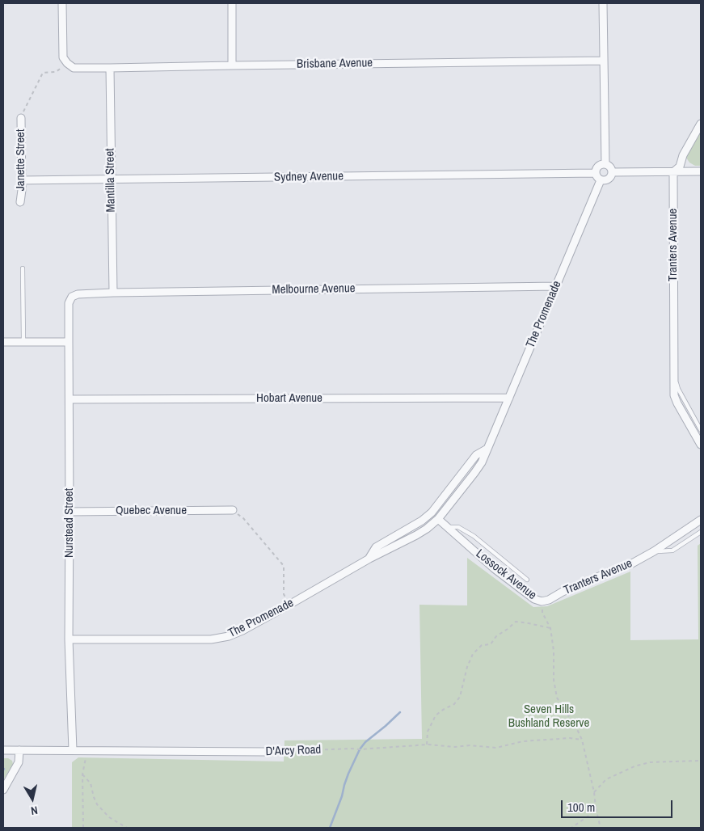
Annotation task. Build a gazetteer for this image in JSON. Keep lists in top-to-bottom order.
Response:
{
  "streets": {
    "street": [
      "Brisbane Avenue",
      "Janette Street",
      "Sydney Avenue",
      "Mantilla Street",
      "Tranters Avenue",
      "Melbourne Avenue",
      "The Promenade",
      "Hobart Avenue",
      "Quebec Avenue",
      "Nurstead Street",
      "Lossock Avenue",
      "D'Arcy Road"
    ]
  },
  "crossings": [
    ["Brisbane Avenue", "Mantilla Street"],
    ["Janette Street", "Sydney Avenue"],
    ["Sydney Avenue", "Mantilla Street"],
    ["Sydney Avenue", "The Promenade"],
    ["Mantilla Street", "Melbourne Avenue"],
    ["Tranters Avenue", "Lossock Avenue"],
    ["Melbourne Avenue", "The Promenade"],
    ["Melbourne Avenue", "Nurstead Street"],
    ["The Promenade", "Hobart Avenue"],
    ["The Promenade", "Nurstead Street"],
    ["The Promenade", "Lossock Avenue"],
    ["Hobart Avenue", "Nurstead Street"],
    ["Quebec Avenue", "Nurstead Street"],
    ["Nurstead Street", "D'Arcy Road"],
    ["Lossock Avenue", "D'Arcy Road"]
  ],
  "parks": ["Seven Hills Bushland Reserve"],
  "scale_bar": "100 m",
  "north": "bottom"
}
